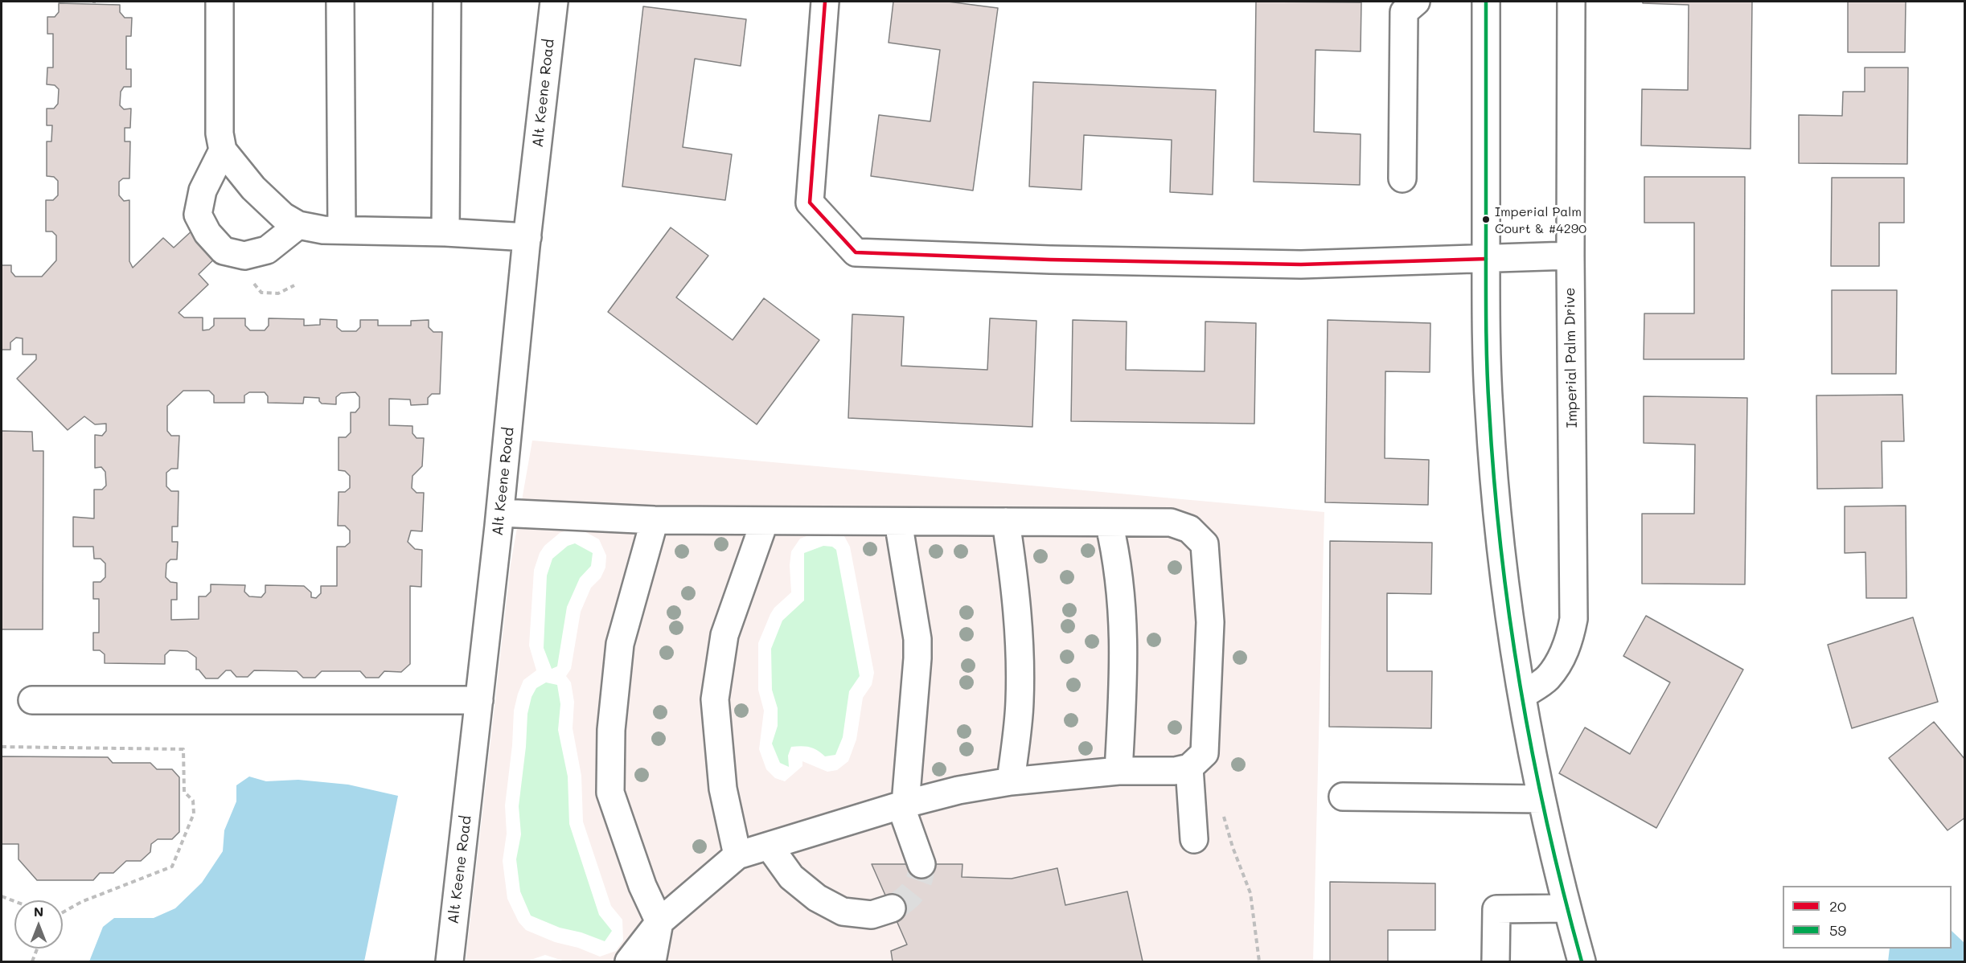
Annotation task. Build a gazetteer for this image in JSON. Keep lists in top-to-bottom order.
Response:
{
  "streets": {
    "street": ["Alt Keene Road", "Imperial Palm Drive"]
  },
  "places": ["Imperial Palm Court & #4290"],
  "lines": ["transit line 20", "transit line 59"],
  "legend": ["20", "59"],
  "north": "top"
}
